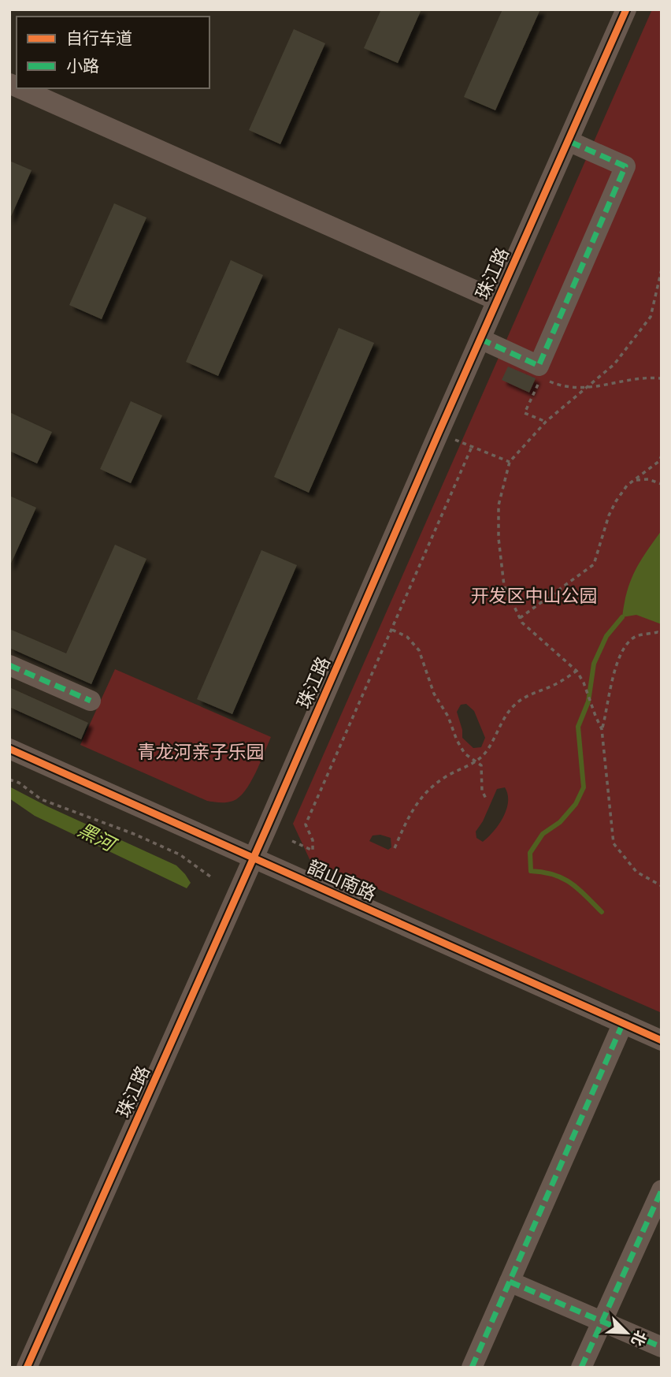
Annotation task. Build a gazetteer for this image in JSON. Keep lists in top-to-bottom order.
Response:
{
  "streets": {
    "street": ["珠江路", "韶山南路"]
  },
  "crossings": [
    ["珠江路", "韶山南路"]
  ],
  "water": ["黑河"],
  "parks": ["开发区中山公园", "青龙河亲子乐园"],
  "legend": ["自行车道", "小路"],
  "north": "bottom right"
}
